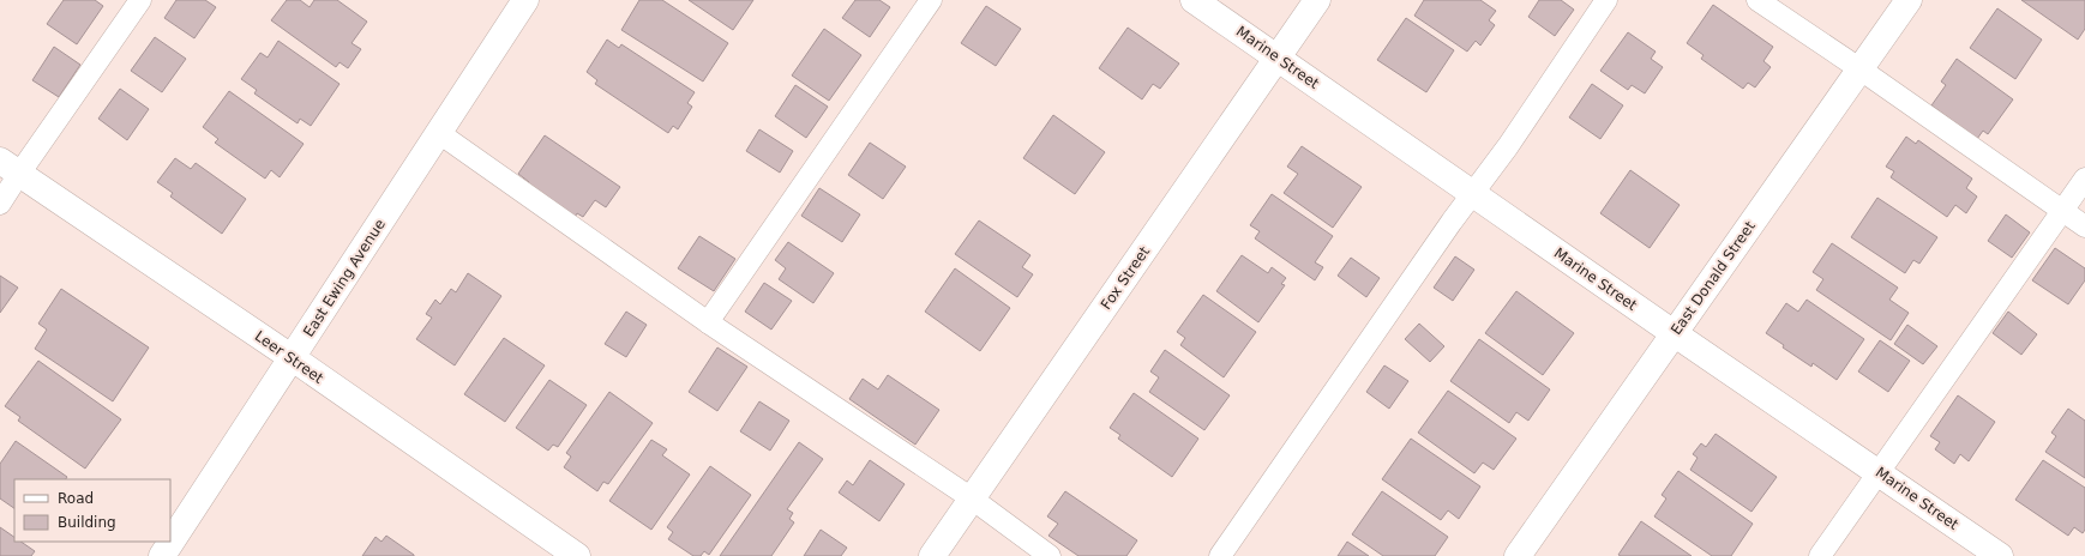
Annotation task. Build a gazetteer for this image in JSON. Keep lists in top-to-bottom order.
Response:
{
  "streets": {
    "street": [
      "Marine Street",
      "East Ewing Avenue",
      "Fox Street",
      "East Donald Street",
      "Leer Street"
    ]
  },
  "crossings": [
    ["Marine Street", "Fox Street"],
    ["Marine Street", "East Donald Street"],
    ["East Ewing Avenue", "Leer Street"]
  ],
  "legend": ["Road", "Building"]
}
